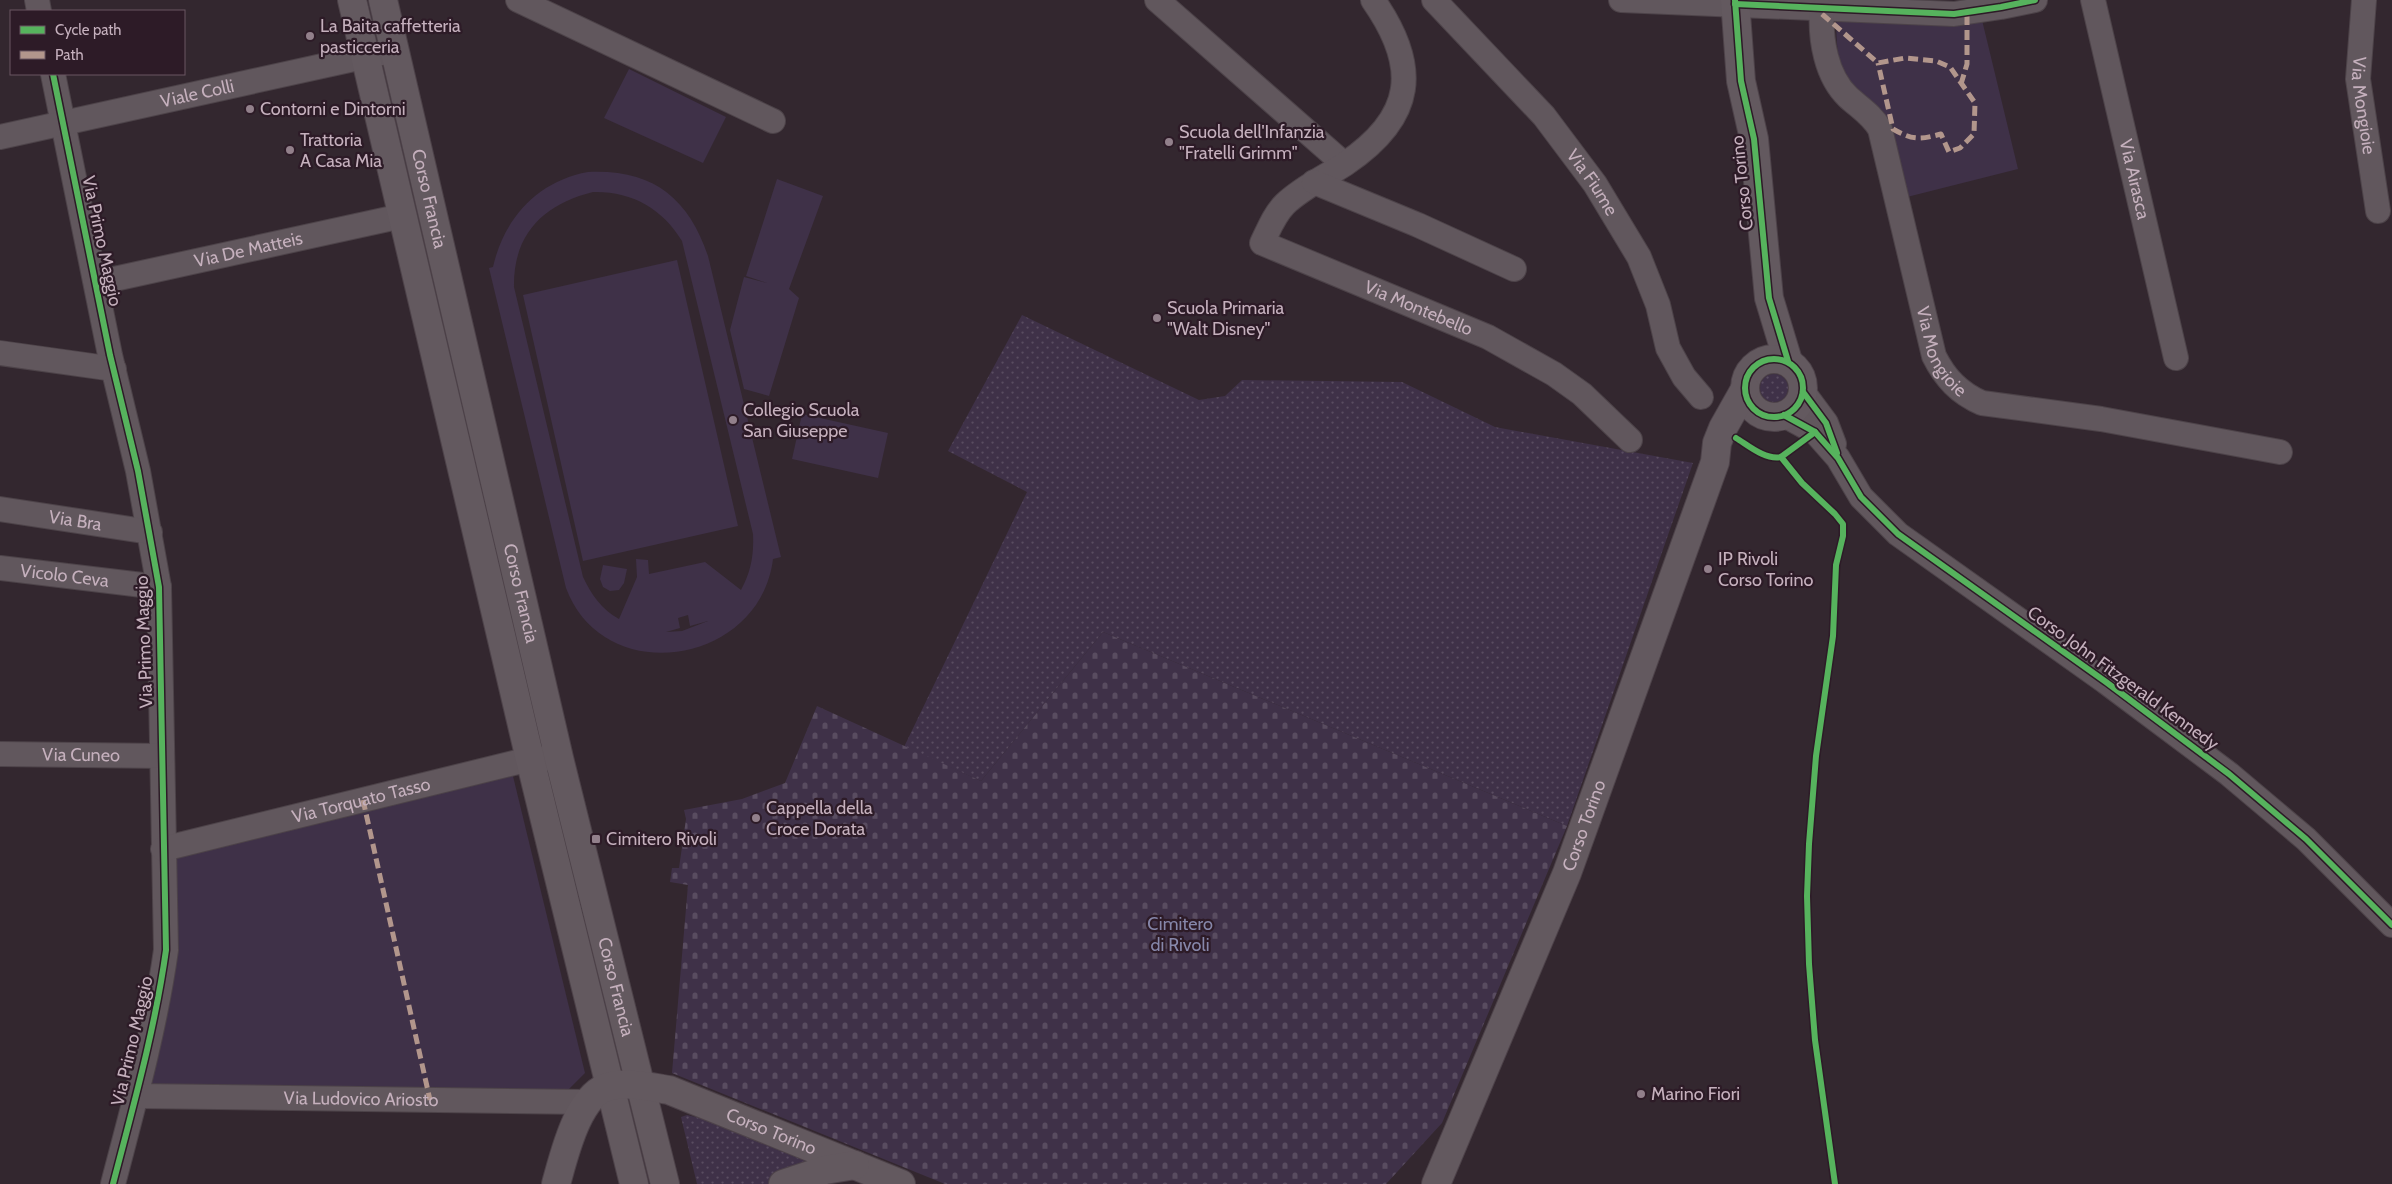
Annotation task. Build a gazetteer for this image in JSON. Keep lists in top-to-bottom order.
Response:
{
  "streets": {
    "main road": ["Corso Torino", "Corso Francia"],
    "street": [
      "Viale Colli",
      "Via Mongioie",
      "Via Airasca",
      "Via Fiume",
      "Via Primo Maggio",
      "Via De Matteis",
      "Via Montebello",
      "Via Bra",
      "Vicolo Ceva",
      "Corso John Fitzgerald Kennedy",
      "Via Cuneo",
      "Via Torquato Tasso",
      "Via Ludovico Ariosto"
    ]
  },
  "crossings": [
    ["Viale Colli", "Corso Francia"],
    ["Viale Colli", "Via Primo Maggio"],
    ["Corso Torino", "Corso Francia"],
    ["Corso Torino", "Corso John Fitzgerald Kennedy"],
    ["Corso Francia", "Via De Matteis"],
    ["Corso Francia", "Via Torquato Tasso"],
    ["Via Primo Maggio", "Via De Matteis"],
    ["Via Primo Maggio", "Via Bra"],
    ["Via Primo Maggio", "Vicolo Ceva"],
    ["Via Primo Maggio", "Via Cuneo"],
    ["Via Primo Maggio", "Via Torquato Tasso"],
    ["Via Primo Maggio", "Via Ludovico Ariosto"]
  ],
  "parks": ["Cimitero di Rivoli"],
  "places": {
    "other": [
      "La Baita caffetteria pasticceria",
      "Contorni e Dintorni",
      "Scuola dell'Infanzia \"Fratelli Grimm\"",
      "Trattoria A Casa Mia",
      "Scuola Primaria \"Walt Disney\"",
      "Collegio Scuola San Giuseppe",
      "IP Rivoli Corso Torino",
      "Cappella della Croce Dorata",
      "Marino Fiori"
    ],
    "transit": ["Cimitero Rivoli"]
  },
  "legend": ["Cycle path", "Path"]
}
